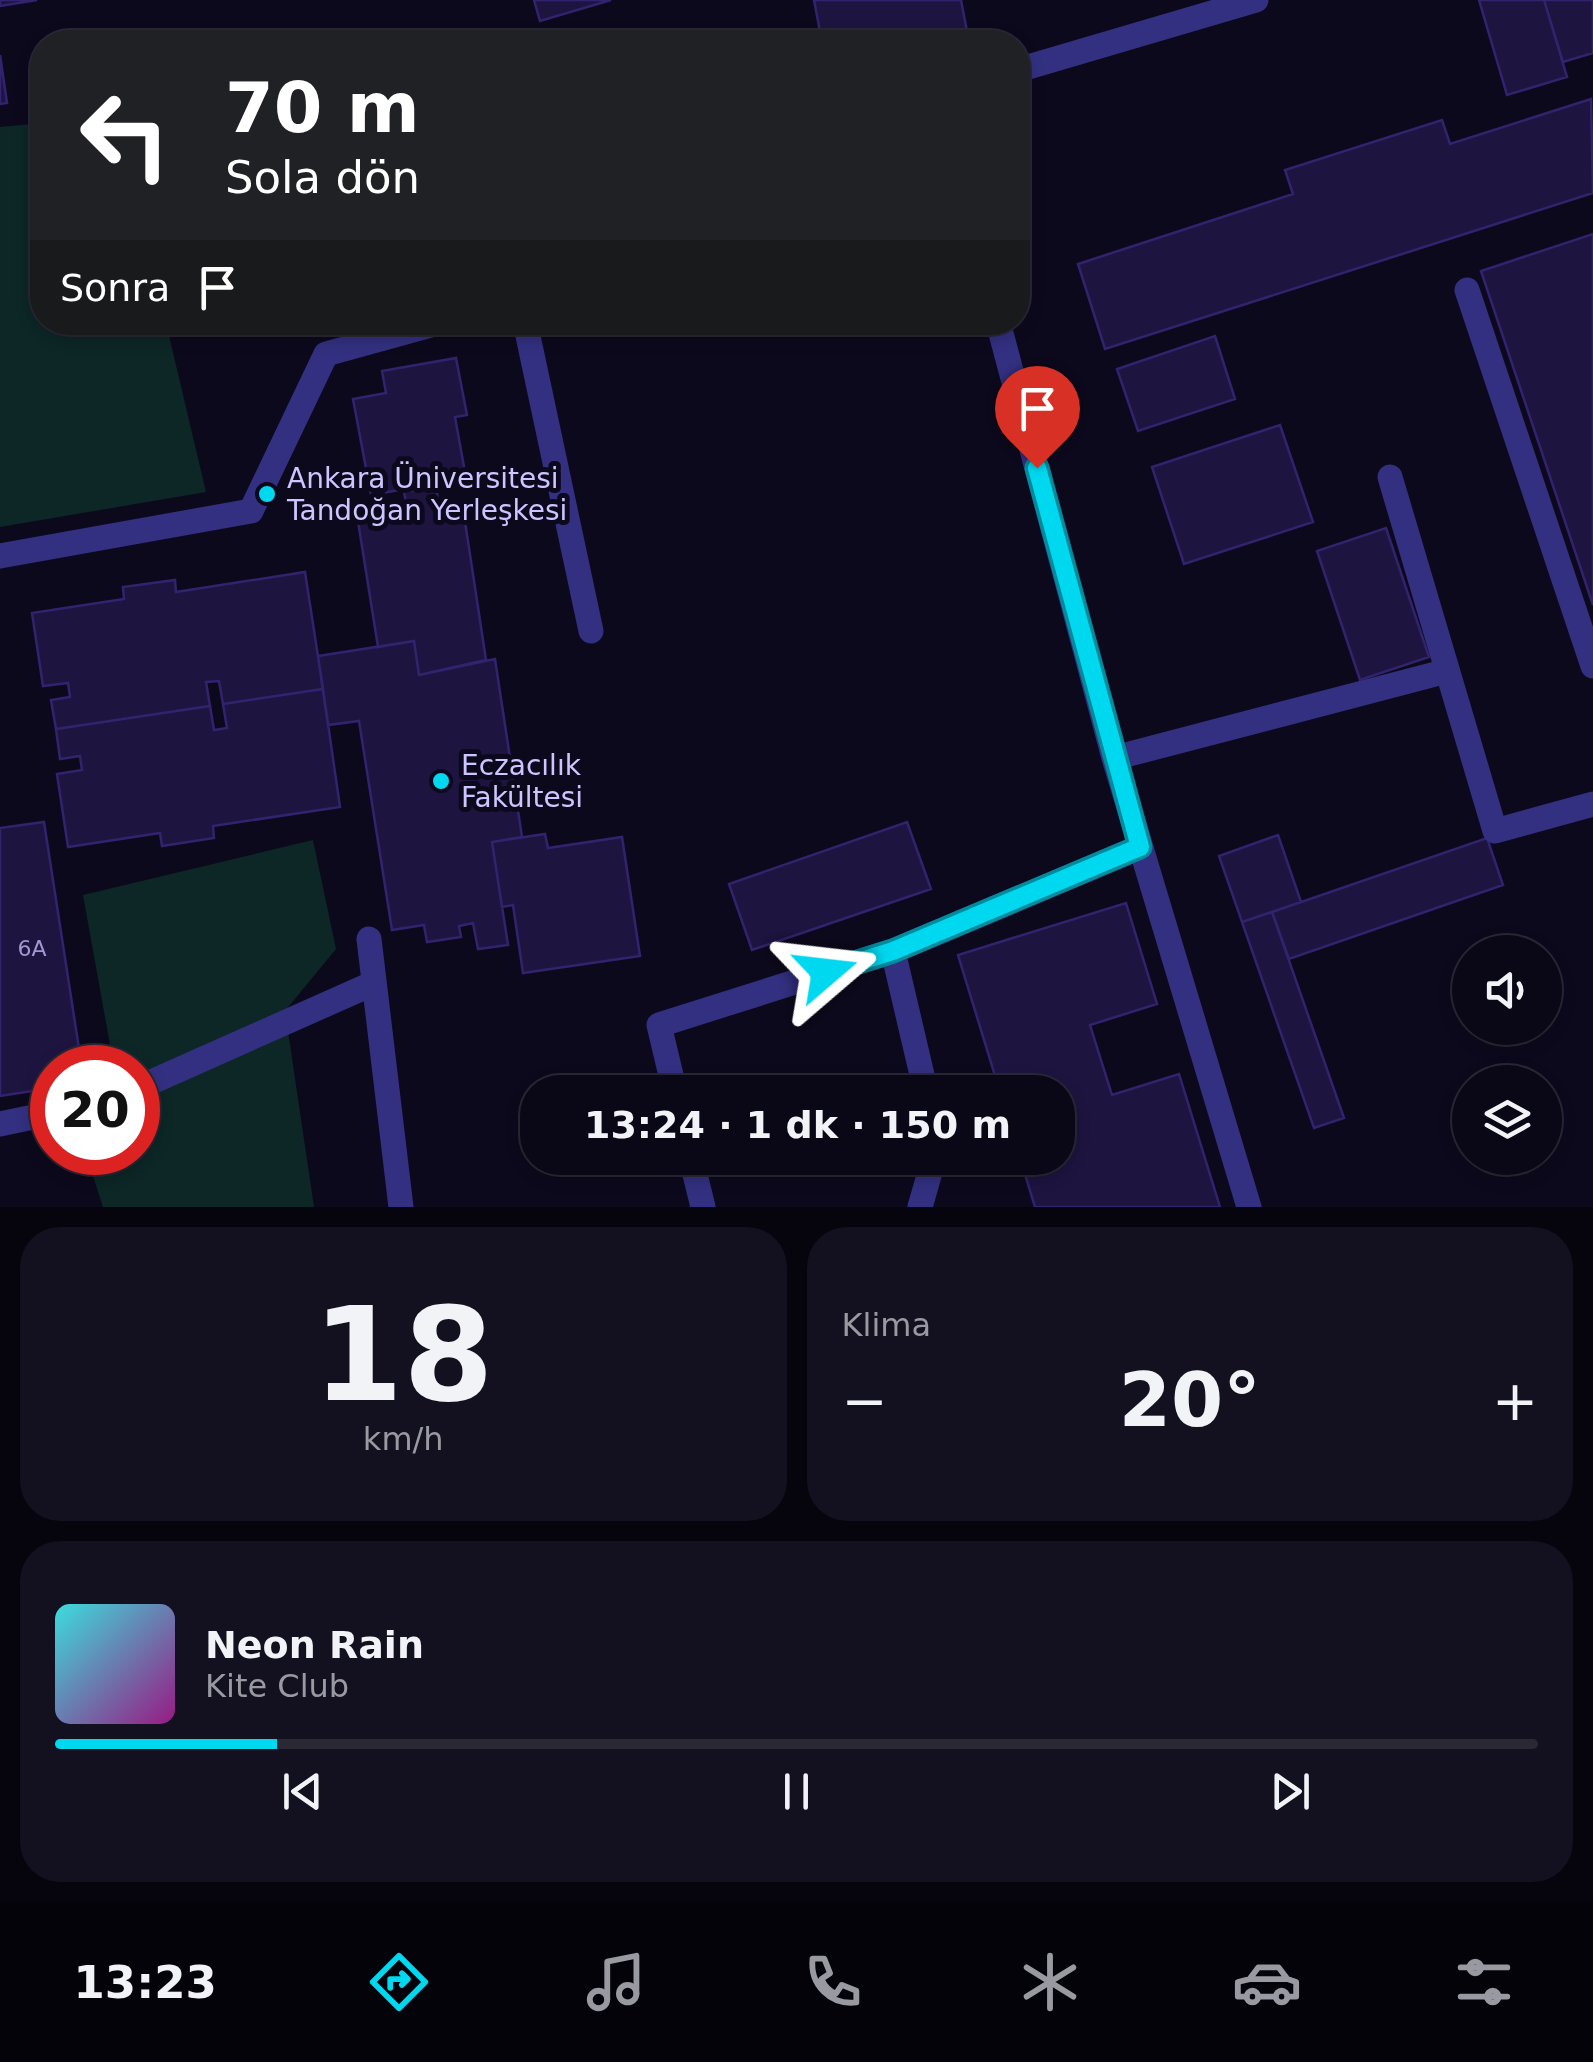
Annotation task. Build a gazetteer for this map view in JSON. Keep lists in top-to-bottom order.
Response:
{
  "places": ["Ankara Üniversitesi Tandoğan Yerleşkesi", "Eczacılık Fakültesi"],
  "house_numbers": ["6A"],
  "page": {
    "turn": ["70 m", "Sola dön"],
    "then": "Sonra",
    "limit": "20",
    "trip": "13:24 · 1 dk · 150 m",
    "tile": [
      ["18", "km/h"],
      "Klima"
    ],
    "heat": ["−", "20°", "+"],
    "song": ["Neon Rain", "Kite Club"],
    "tabs": "13:23"
  }
}
